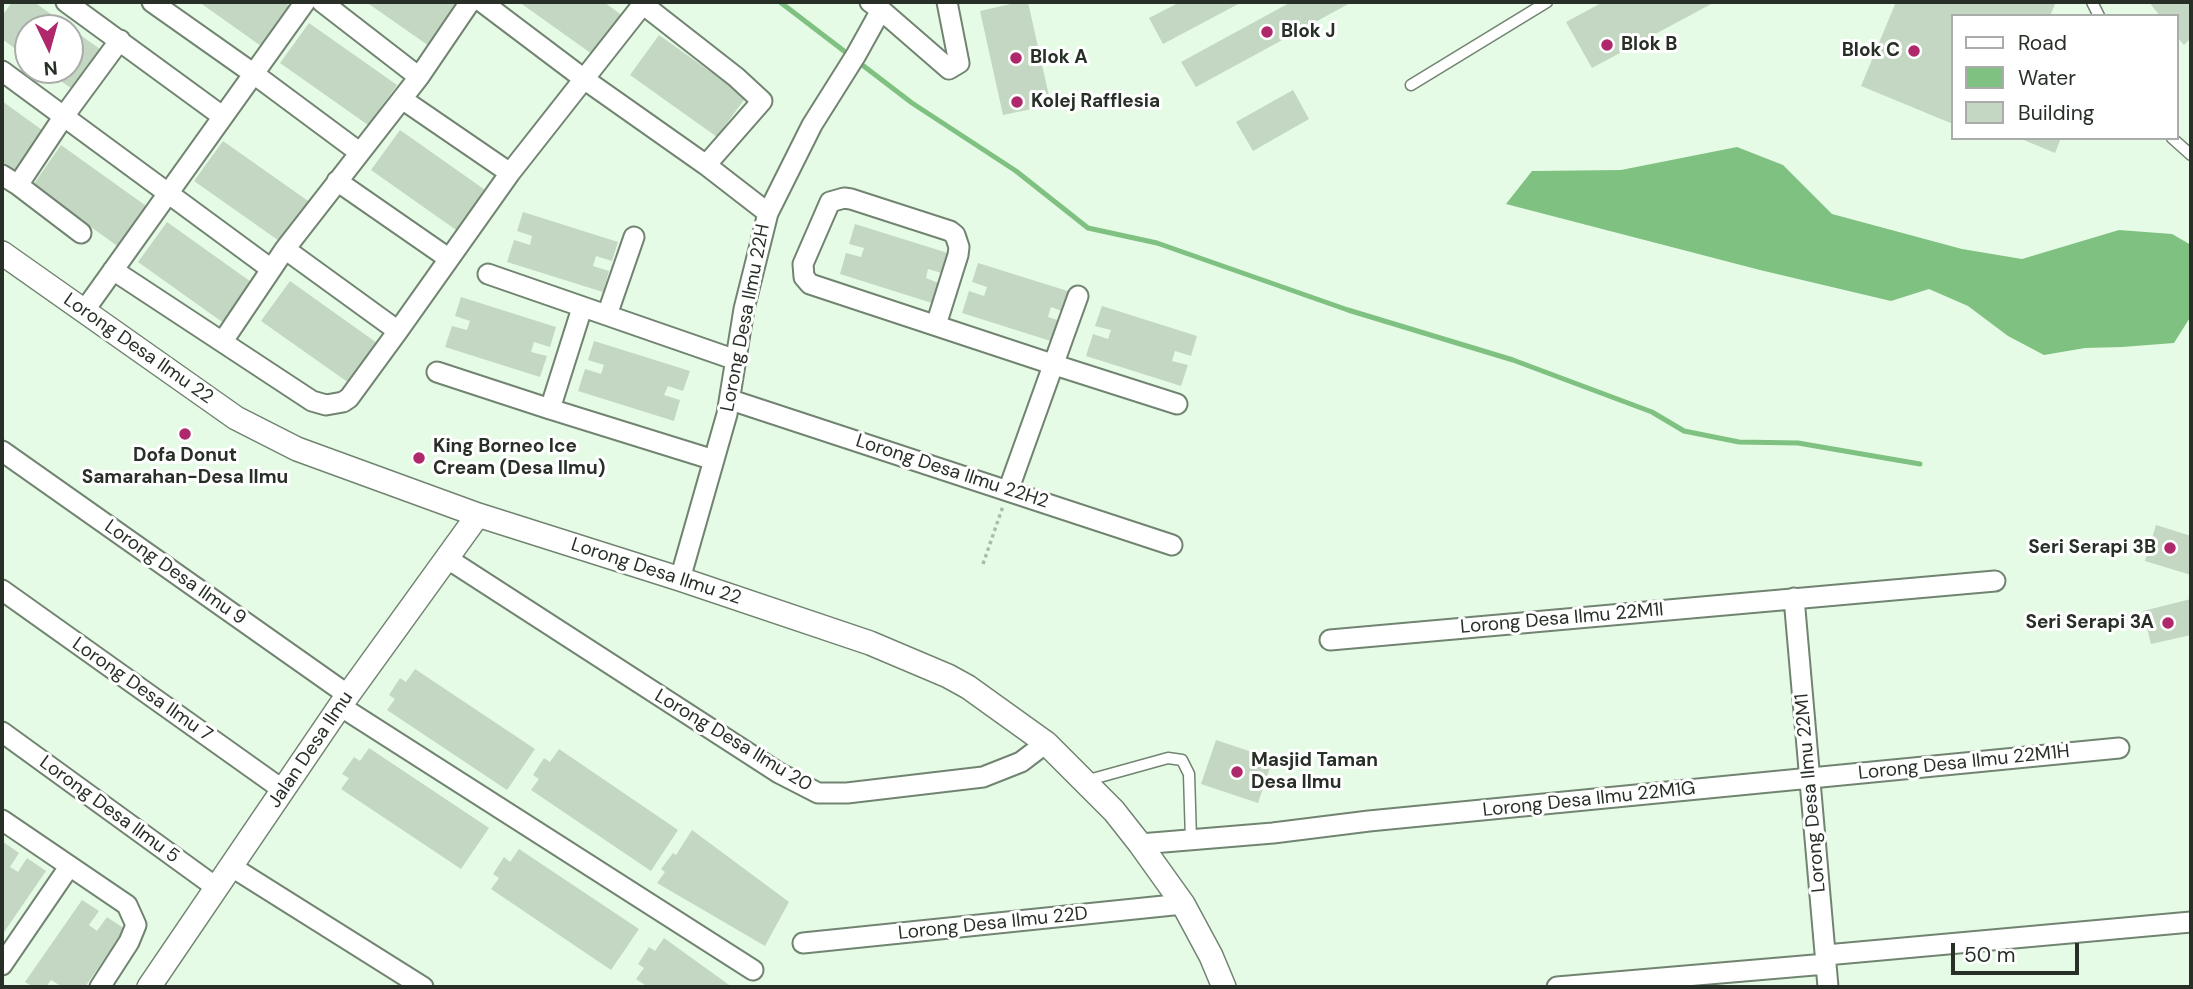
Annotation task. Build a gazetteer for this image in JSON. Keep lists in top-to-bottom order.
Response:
{
  "streets": {
    "street": [
      "Lorong Desa Ilmu 22H",
      "Lorong Desa Ilmu 22",
      "Lorong Desa Ilmu 22H2",
      "Lorong Desa Ilmu 9",
      "Lorong Desa Ilmu 22M1I",
      "Lorong Desa Ilmu 7",
      "Lorong Desa Ilmu 20",
      "Jalan Desa Ilmu",
      "Lorong Desa Ilmu 22M1H",
      "Lorong Desa Ilmu 22M1",
      "Lorong Desa Ilmu 22M1G",
      "Lorong Desa Ilmu 5",
      "Lorong Desa Ilmu 22D"
    ]
  },
  "crossings": [
    ["Lorong Desa Ilmu 22H", "Lorong Desa Ilmu 22"],
    ["Lorong Desa Ilmu 22H", "Lorong Desa Ilmu 22H2"],
    ["Lorong Desa Ilmu 22", "Lorong Desa Ilmu 20"],
    ["Lorong Desa Ilmu 22", "Jalan Desa Ilmu"],
    ["Lorong Desa Ilmu 22", "Lorong Desa Ilmu 22M1G"],
    ["Lorong Desa Ilmu 22", "Lorong Desa Ilmu 22D"],
    ["Lorong Desa Ilmu 9", "Jalan Desa Ilmu"],
    ["Lorong Desa Ilmu 22M1I", "Lorong Desa Ilmu 22M1"],
    ["Lorong Desa Ilmu 7", "Jalan Desa Ilmu"],
    ["Lorong Desa Ilmu 20", "Jalan Desa Ilmu"],
    ["Jalan Desa Ilmu", "Lorong Desa Ilmu 5"],
    ["Lorong Desa Ilmu 22M1H", "Lorong Desa Ilmu 22M1"],
    ["Lorong Desa Ilmu 22M1H", "Lorong Desa Ilmu 22M1G"],
    ["Lorong Desa Ilmu 22M1", "Lorong Desa Ilmu 22M1G"]
  ],
  "places": [
    "Blok J",
    "Blok B",
    "Blok C",
    "Blok A",
    "Kolej Rafflesia",
    "Dofa Donut Samarahan-Desa Ilmu",
    "King Borneo Ice Cream (Desa Ilmu)",
    "Seri Serapi 3B",
    "Seri Serapi 3A",
    "Masjid Taman Desa Ilmu"
  ],
  "legend": ["Road", "Water", "Building"],
  "scale_bar": "50 m",
  "north": "bottom"
}
